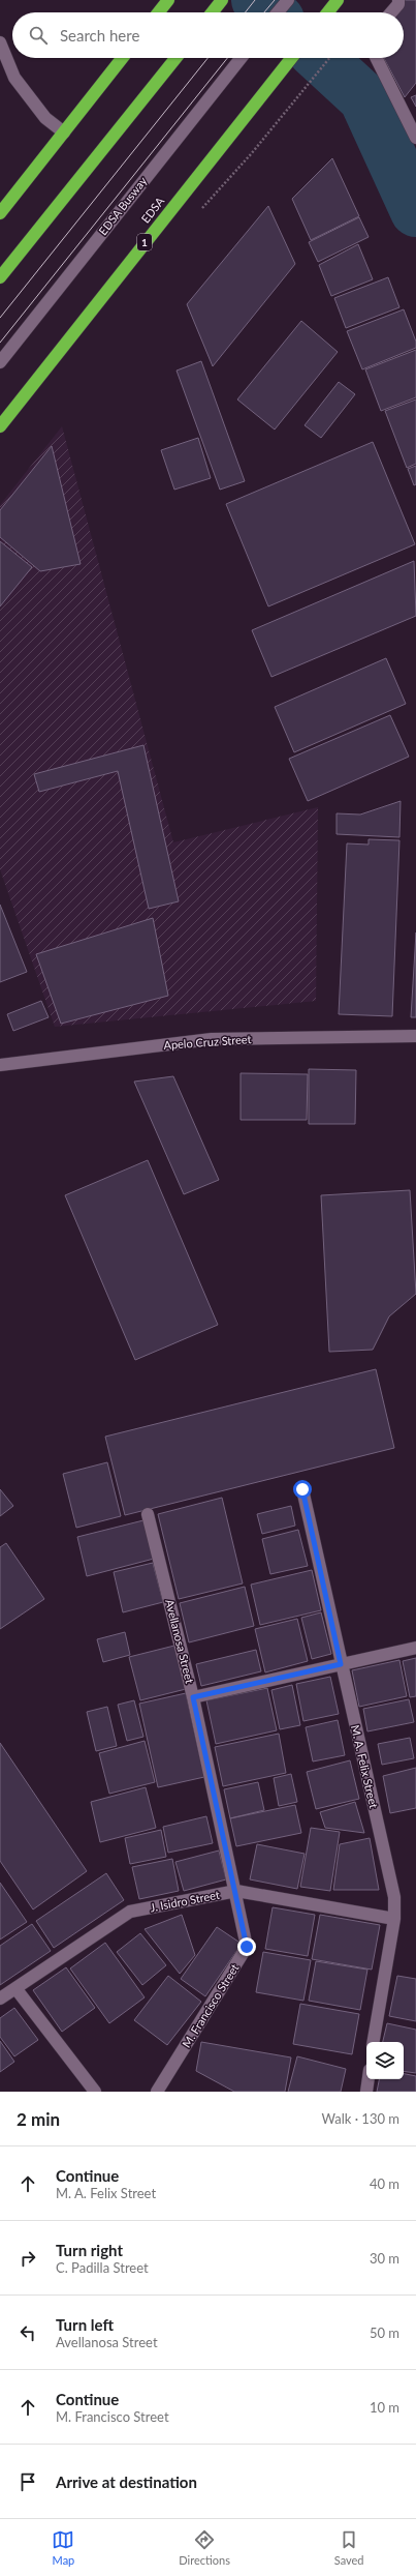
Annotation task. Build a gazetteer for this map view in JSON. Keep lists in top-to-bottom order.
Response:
{
  "streets": {
    "highway": ["EDSA", "1"],
    "street": [
      "EDSA Busway",
      "Apelo Cruz Street",
      "Avellanosa Street",
      "M. A. Felix Street",
      "J. Isidro Street",
      "M. Francisco Street"
    ]
  },
  "crossings": [
    ["Avellanosa Street", "J. Isidro Street"],
    ["Avellanosa Street", "M. Francisco Street"],
    ["M. A. Felix Street", "J. Isidro Street"],
    ["J. Isidro Street", "M. Francisco Street"]
  ],
  "page": {
    "search": "Search here",
    "heading": ["2 min", "Walk · 130 m"],
    "list": [
      ["Continue", "M. A. Felix Street", "40 m"],
      ["Turn right", "C. Padilla Street", "30 m"],
      ["Turn left", "Avellanosa Street", "50 m"],
      ["Continue", "M. Francisco Street", "10 m"],
      "Arrive at destination"
    ],
    "nav": ["Map", "Directions", "Saved"]
  }
}
